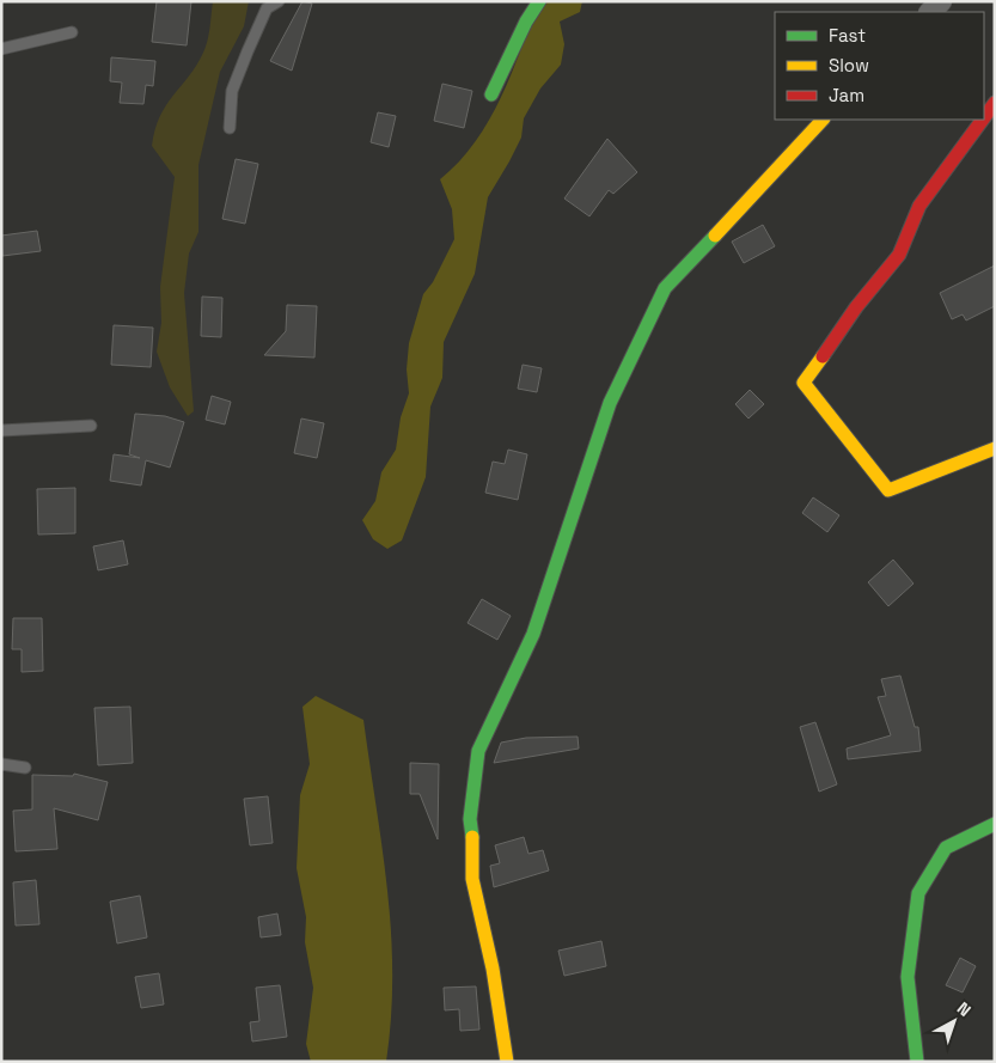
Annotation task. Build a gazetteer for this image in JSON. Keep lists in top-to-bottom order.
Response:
{
  "legend": ["Fast", "Slow", "Jam"],
  "north": "top right"
}
